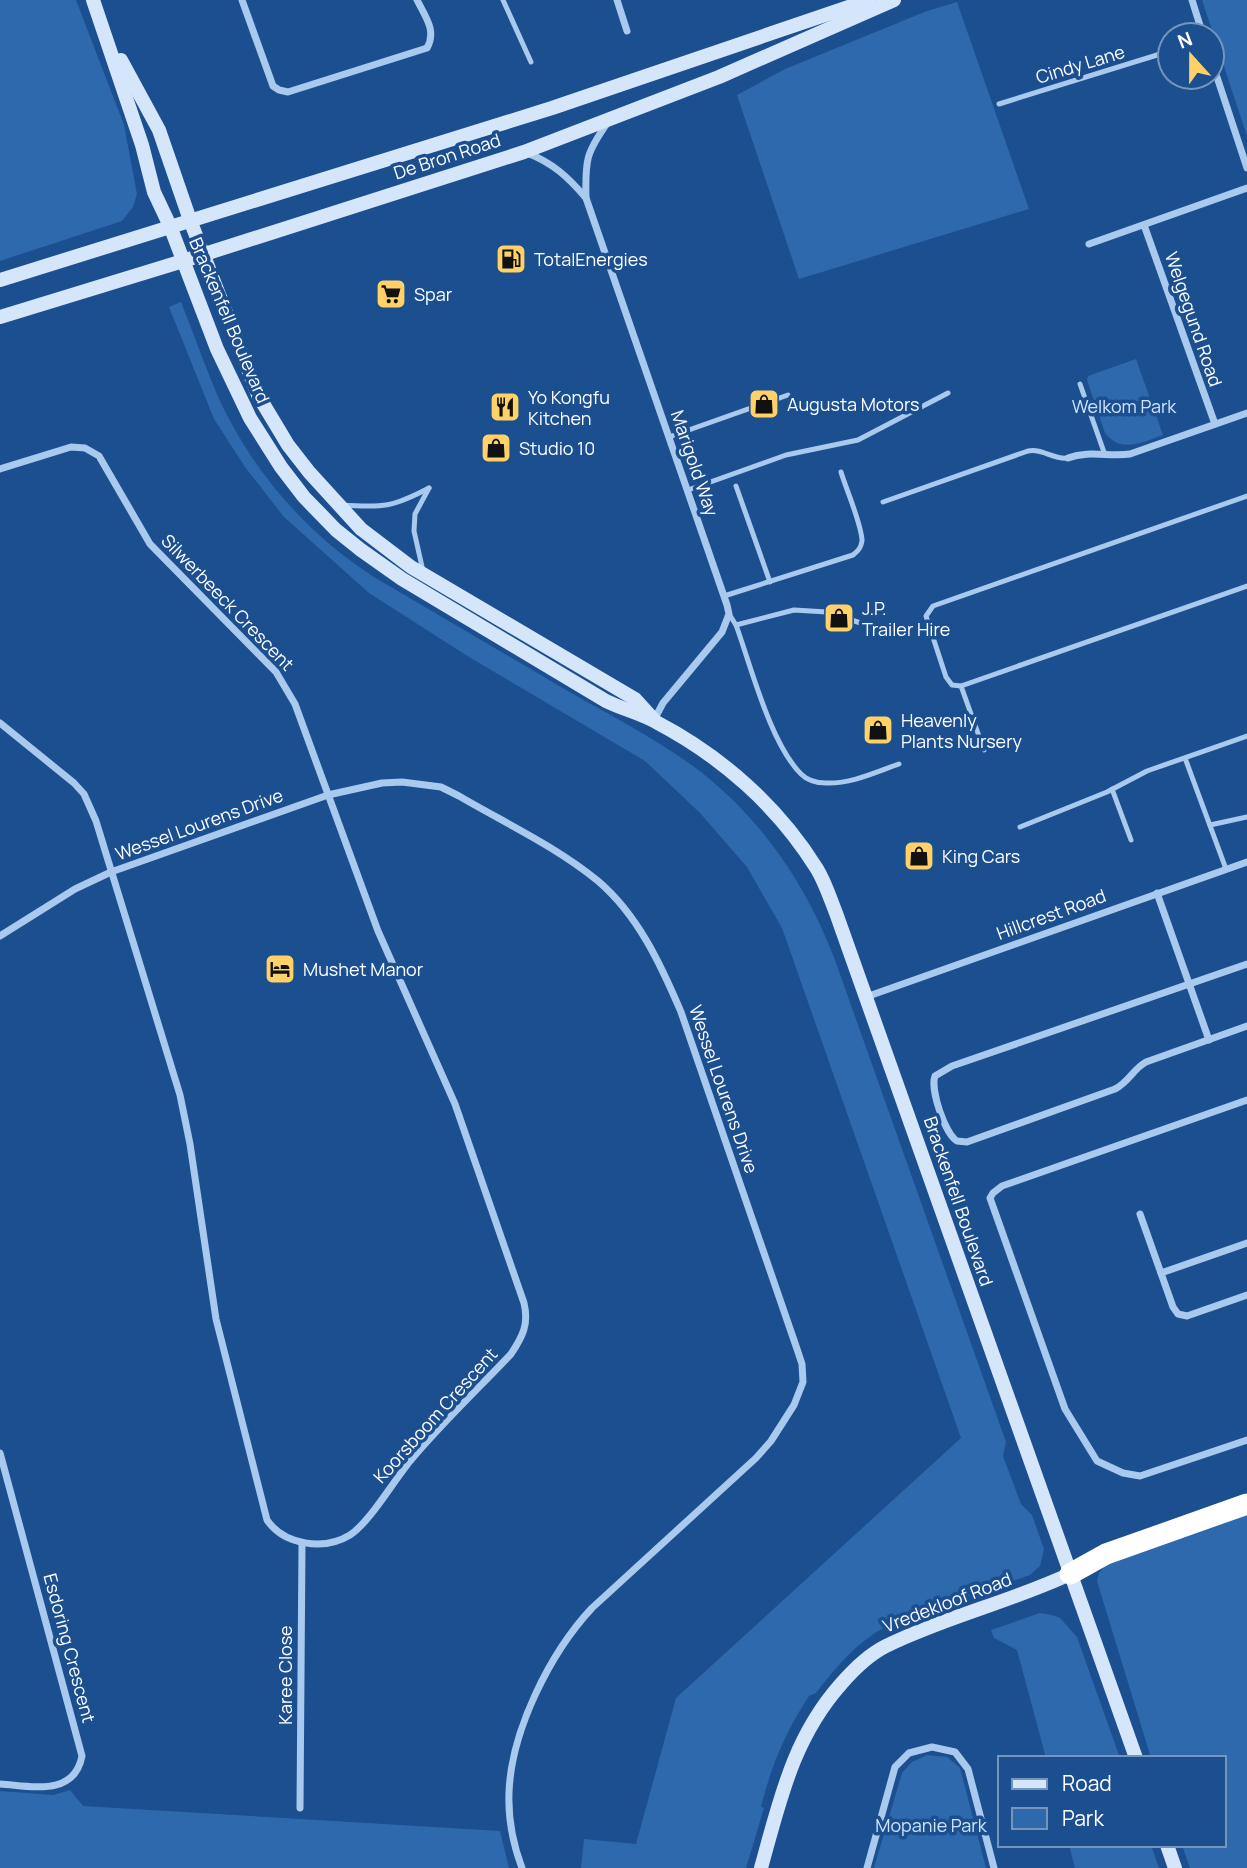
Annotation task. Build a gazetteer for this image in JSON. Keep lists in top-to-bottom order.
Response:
{
  "streets": {
    "street": [
      "De Bron Road",
      "Welgegund Road",
      "Brackenfell Boulevard",
      "Marigold Way",
      "Silwerbeeck Crescent",
      "Wessel Lourens Drive",
      "Hillcrest Road",
      "Koorsboom Crescent",
      "Vredekloof Road",
      "Esdoring Crescent",
      "Karee Close"
    ],
    "lane": ["Cindy Lane"]
  },
  "crossings": [
    ["De Bron Road", "Brackenfell Boulevard"],
    ["De Bron Road", "Marigold Way"],
    ["Brackenfell Boulevard", "Hillcrest Road"],
    ["Brackenfell Boulevard", "Vredekloof Road"],
    ["Silwerbeeck Crescent", "Wessel Lourens Drive"],
    ["Silwerbeeck Crescent", "Koorsboom Crescent"],
    ["Wessel Lourens Drive", "Koorsboom Crescent"],
    ["Koorsboom Crescent", "Karee Close"]
  ],
  "parks": ["Welkom Park", "Mopanie Park"],
  "places": {
    "fuel station": ["TotalEnergies"],
    "supermarket": ["Spar"],
    "shop": [
      "Augusta Motors",
      "Studio 10",
      "J.P. Trailer Hire",
      "Heavenly Plants Nursery",
      "King Cars"
    ],
    "restaurant": ["Yo Kongfu Kitchen"],
    "hotel": ["Mushet Manor"]
  },
  "legend": ["Road", "Park"],
  "north": "top"
}
